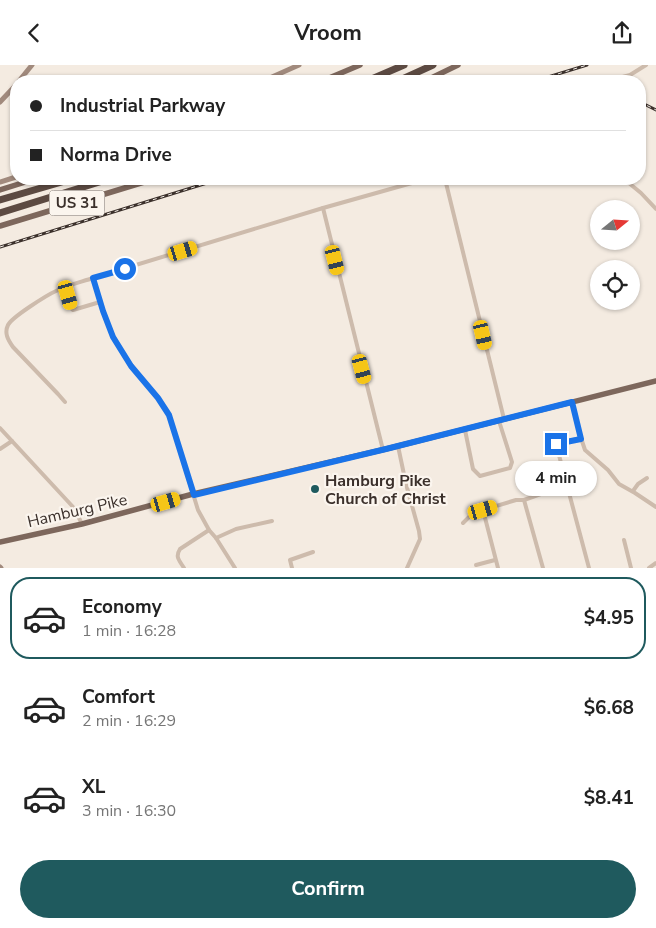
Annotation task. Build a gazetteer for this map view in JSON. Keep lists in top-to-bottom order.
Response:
{
  "streets": {
    "main road": ["US 31", "Hamburg Pike"]
  },
  "places": ["Hamburg Pike Church of Christ"],
  "north": "right",
  "page": {
    "header": "Vroom",
    "banner": ["Industrial Parkway", "Norma Drive"],
    "bubble": "4 min",
    "list": [
      {
        "name": "Economy",
        "note": "1 min · 16:28",
        "value": "$4.95"
      },
      {
        "name": "Comfort",
        "note": "2 min · 16:29",
        "value": "$6.68"
      },
      {
        "name": "XL",
        "note": "3 min · 16:30",
        "value": "$8.41"
      }
    ],
    "buttons": "Confirm"
  }
}
